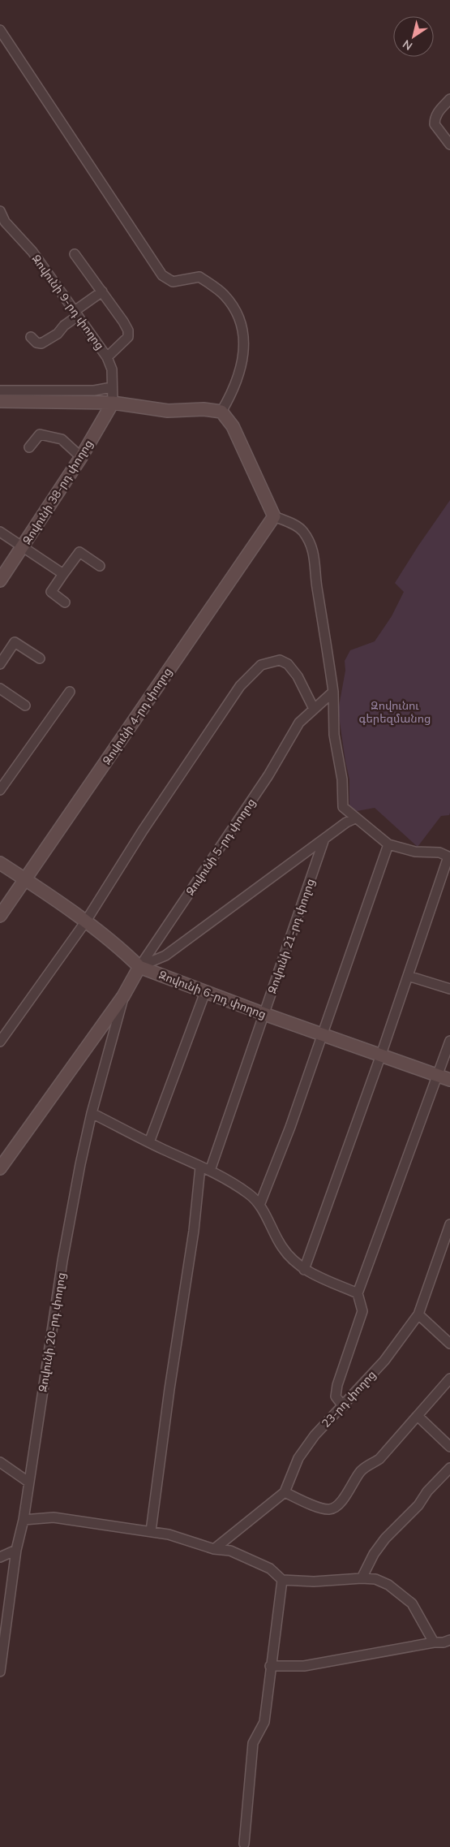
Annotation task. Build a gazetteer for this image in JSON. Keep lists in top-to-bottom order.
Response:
{
  "streets": {
    "street": [
      "Զովունի 9-րդ փողոց",
      "Զովունի 38-րդ փողոց",
      "Զովունի 4-րդ փողոց",
      "Զովունի 5-րդ փողոց",
      "Զովունի 21-րդ փողոց",
      "Զովունի 6-րդ փողոց",
      "Զովունի 20-րդ փողոց",
      "23-րդ փողոց"
    ]
  },
  "crossings": [
    ["Զովունի 9-րդ փողոց", "Զովունի 38-րդ փողոց"],
    ["Զովունի 4-րդ փողոց", "Զովունի 6-րդ փողոց"],
    ["Զովունի 5-րդ փողոց", "Զովունի 6-րդ փողոց"],
    ["Զովունի 5-րդ փողոց", "Զովունի 20-րդ փողոց"],
    ["Զովունի 21-րդ փողոց", "Զովունի 6-րդ փողոց"]
  ],
  "parks": ["Զովունու գերեզմանոց"],
  "north": "bottom left"
}
